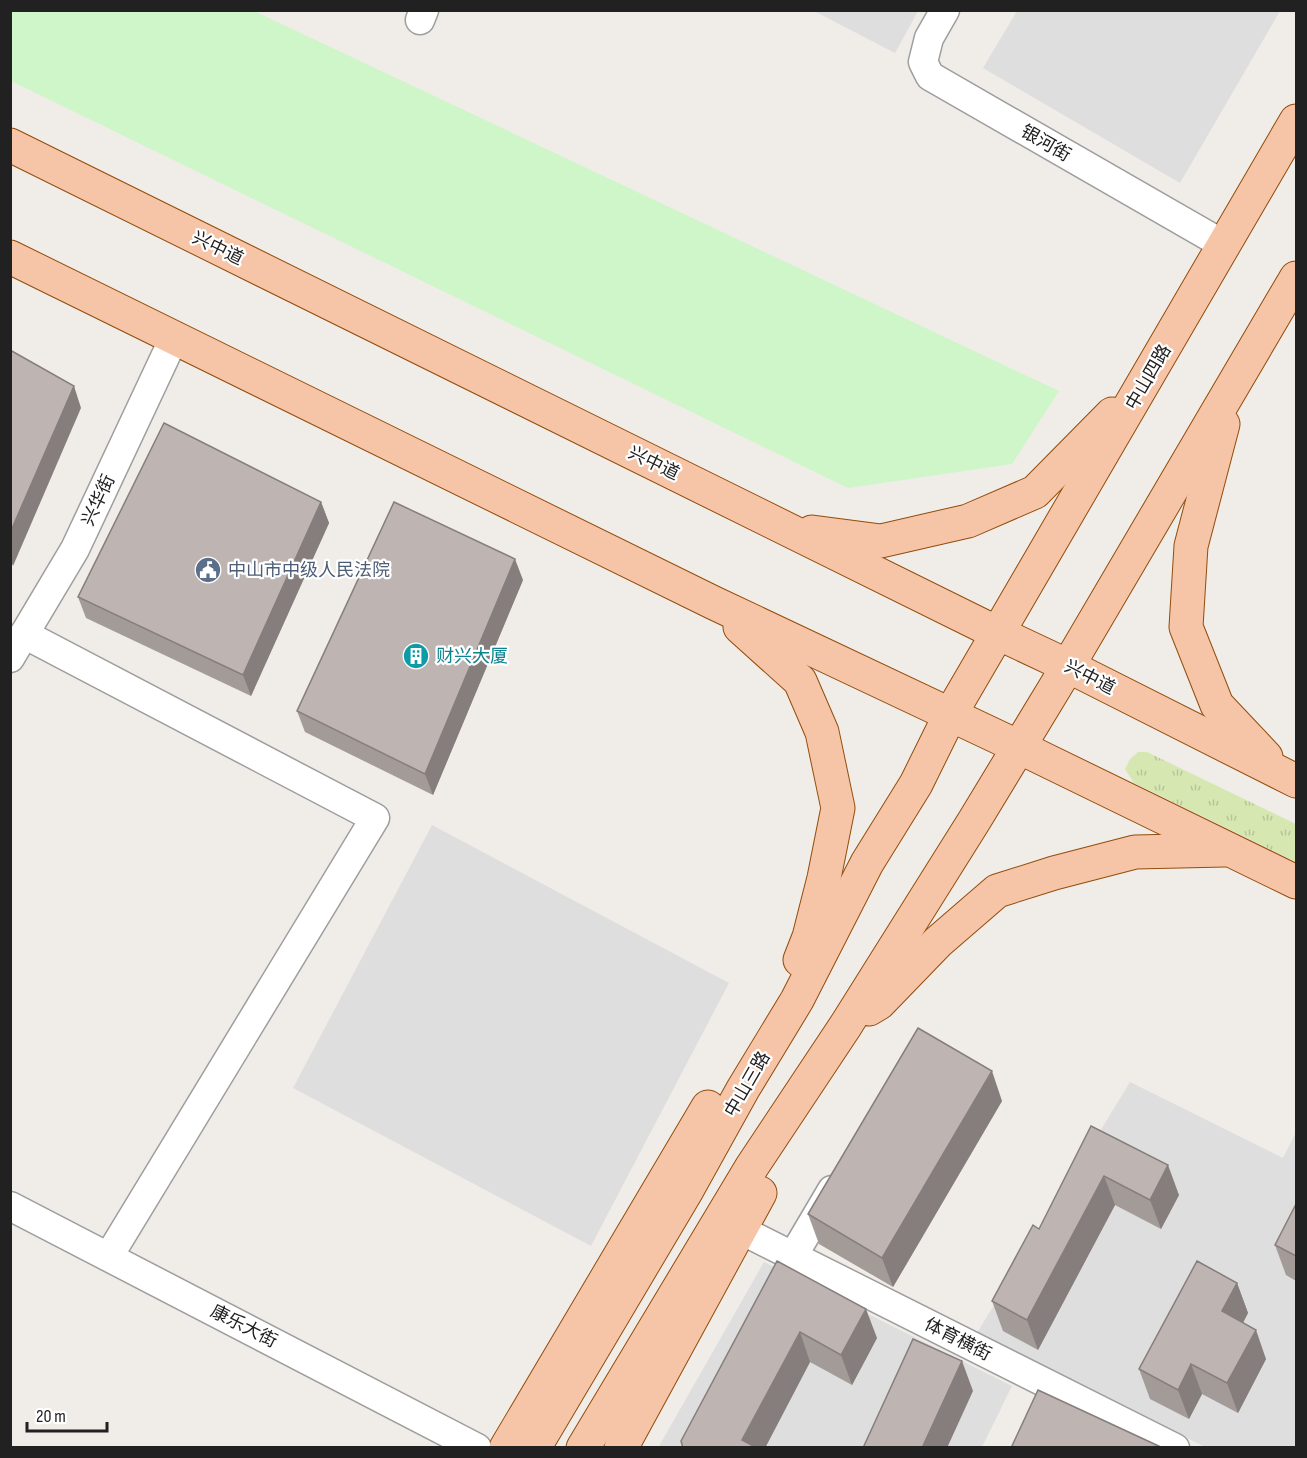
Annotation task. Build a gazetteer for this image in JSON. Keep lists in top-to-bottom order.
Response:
{
  "streets": {
    "main road": ["兴中道", "中山四路", "中山三路"],
    "street": [
      "银河街",
      "兴华街",
      "康乐大街",
      "体育横街"
    ]
  },
  "crossings": [
    ["银河街", "中山四路"],
    ["兴中道", "中山四路"],
    ["中山四路", "中山三路"]
  ],
  "places": {
    "public building": ["中山市中级人民法院"],
    "building": ["财兴大厦"]
  },
  "scale_bar": "20 m"
}
